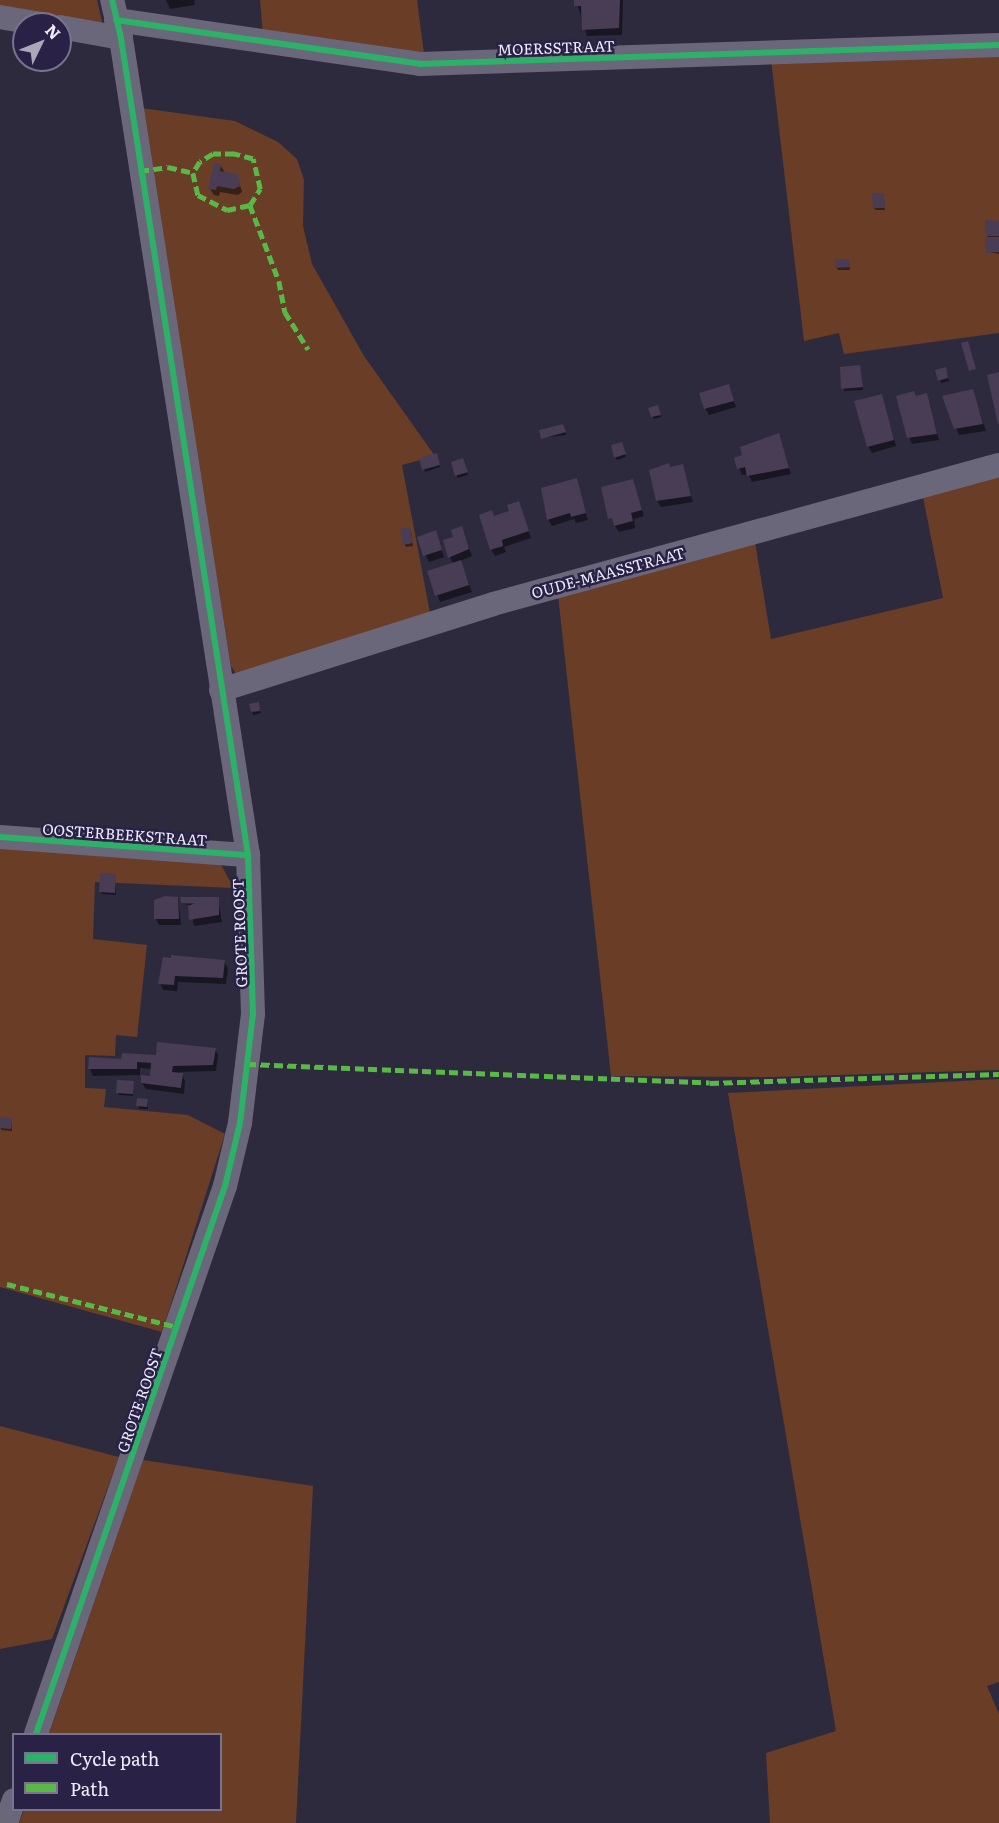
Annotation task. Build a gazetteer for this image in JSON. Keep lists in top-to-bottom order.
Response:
{
  "streets": {
    "street": [
      "MOERSSTRAAT",
      "OUDE-MAASSTRAAT",
      "OOSTERBEEKSTRAAT",
      "GROTE ROOST"
    ]
  },
  "crossings": [
    ["MOERSSTRAAT", "GROTE ROOST"],
    ["OUDE-MAASSTRAAT", "GROTE ROOST"],
    ["OOSTERBEEKSTRAAT", "GROTE ROOST"]
  ],
  "legend": ["Cycle path", "Path"],
  "north": "top right"
}
